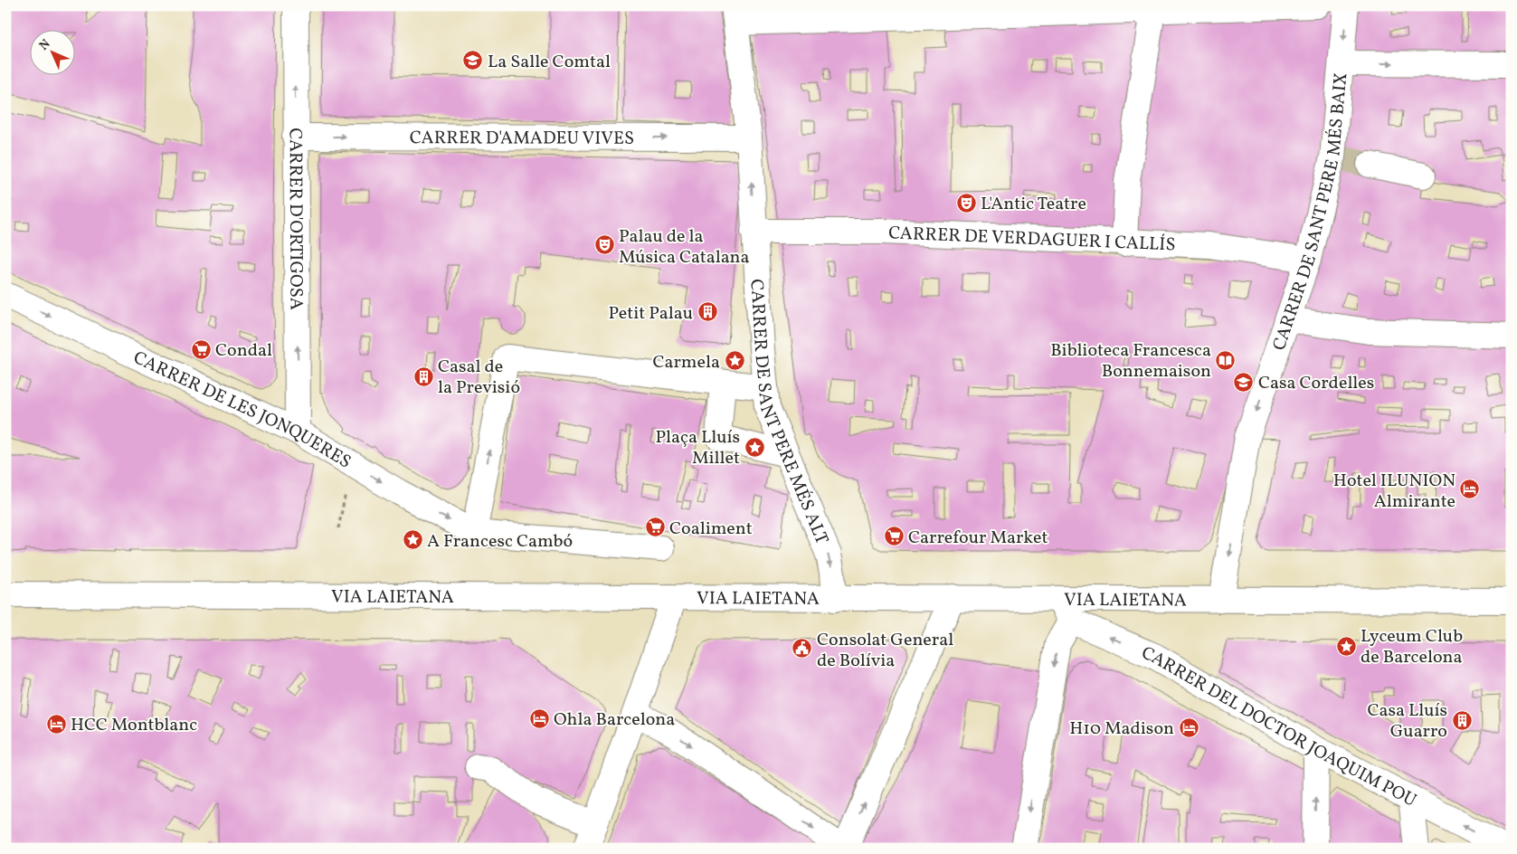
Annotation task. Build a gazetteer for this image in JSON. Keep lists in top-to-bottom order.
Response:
{
  "streets": {
    "street": [
      "CARRER D'AMADEU VIVES",
      "CARRER DE SANT PERE MÉS BAIX",
      "CARRER D'ORTIGOSA",
      "CARRER DE VERDAGUER I CALLÍS",
      "CARRER DE LES JONQUERES",
      "CARRER DE SANT PERE MÉS ALT",
      "VIA LAIETANA",
      "CARRER DEL DOCTOR JOAQUIM POU"
    ]
  },
  "crossings": [
    ["CARRER D'AMADEU VIVES", "CARRER D'ORTIGOSA"],
    ["CARRER D'AMADEU VIVES", "CARRER DE SANT PERE MÉS ALT"],
    ["CARRER DE SANT PERE MÉS BAIX", "CARRER DE VERDAGUER I CALLÍS"],
    ["CARRER DE SANT PERE MÉS BAIX", "VIA LAIETANA"],
    ["CARRER D'ORTIGOSA", "CARRER DE LES JONQUERES"],
    ["CARRER DE VERDAGUER I CALLÍS", "CARRER DE SANT PERE MÉS ALT"],
    ["CARRER DE SANT PERE MÉS ALT", "VIA LAIETANA"]
  ],
  "one_way": [
    "CARRER D'AMADEU VIVES",
    "CARRER DE SANT PERE MÉS BAIX",
    "CARRER D'ORTIGOSA",
    "CARRER DE LES JONQUERES",
    "CARRER DEL DOCTOR JOAQUIM POU"
  ],
  "places": {
    "school or university": ["La Salle Comtal", "Casa Cordelles"],
    "theatre": ["L'Antic Teatre", "Palau de la Música Catalana"],
    "building": ["Petit Palau", "Casal de la Previsió", "Casa Lluís Guarro"],
    "supermarket": ["Condal", "Coaliment", "Carrefour Market"],
    "library": ["Biblioteca Francesca Bonnemaison"],
    "place": [
      "Carmela",
      "Plaça Lluís Millet",
      "A Francesc Cambó",
      "Lyceum Club de Barcelona"
    ],
    "hotel": [
      "Hotel ILUNION Almirante",
      "Ohla Barcelona",
      "HCC Montblanc",
      "H10 Madison"
    ],
    "public building": ["Consolat General de Bolívia"]
  },
  "north": "top left"
}
